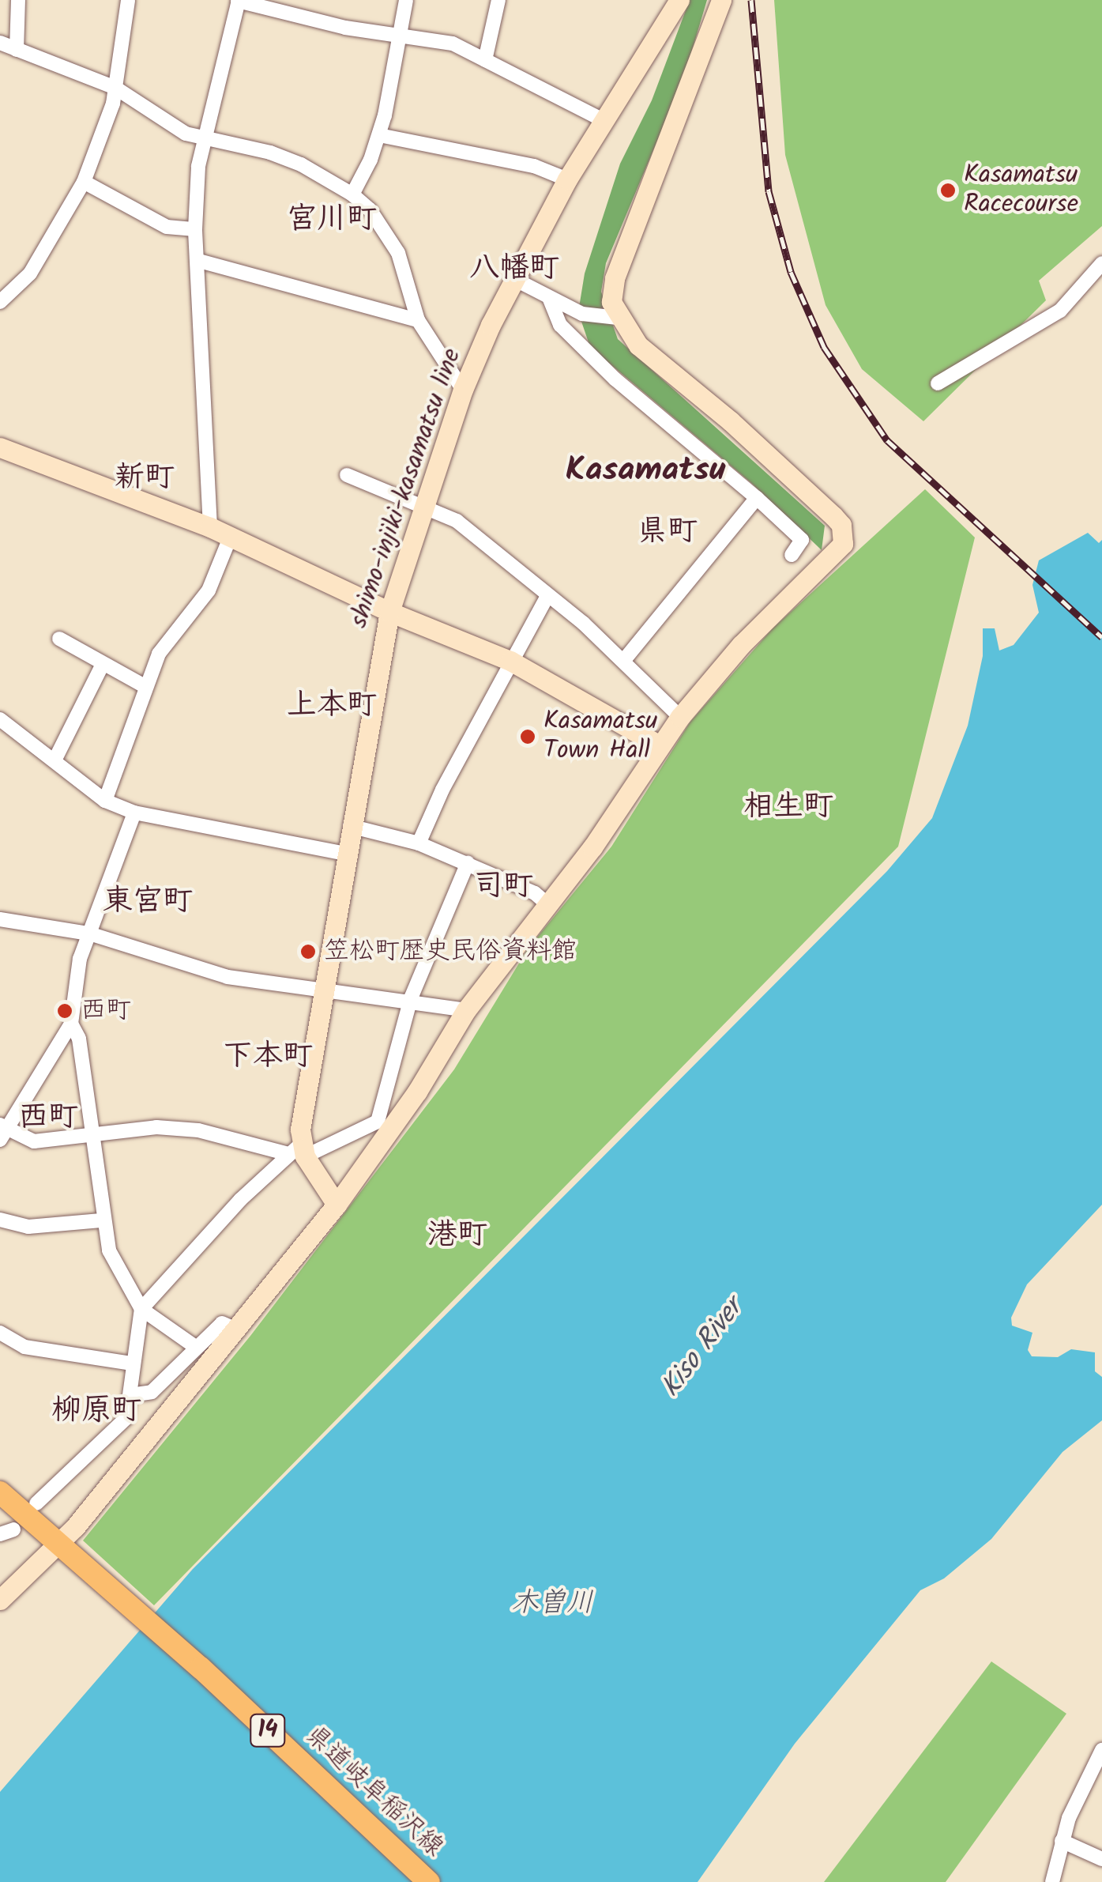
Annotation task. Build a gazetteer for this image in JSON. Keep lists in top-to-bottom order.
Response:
{
  "streets": {
    "main road": ["shimo-injiki-kasamatsu line", "14", "県道岐阜稲沢線"]
  },
  "crossings": [
    ["14", "県道岐阜稲沢線"]
  ],
  "districts": [
    "宮川町",
    "八幡町",
    "Kasamatsu",
    "新町",
    "県町",
    "上本町",
    "相生町",
    "司町",
    "東宮町",
    "下本町",
    "西町",
    "港町",
    "柳原町"
  ],
  "water": ["Kiso River", "木曽川"],
  "places": [
    "Kasamatsu Racecourse",
    "Kasamatsu Town Hall",
    "笠松町歴史民俗資料館",
    "西町"
  ]
}
